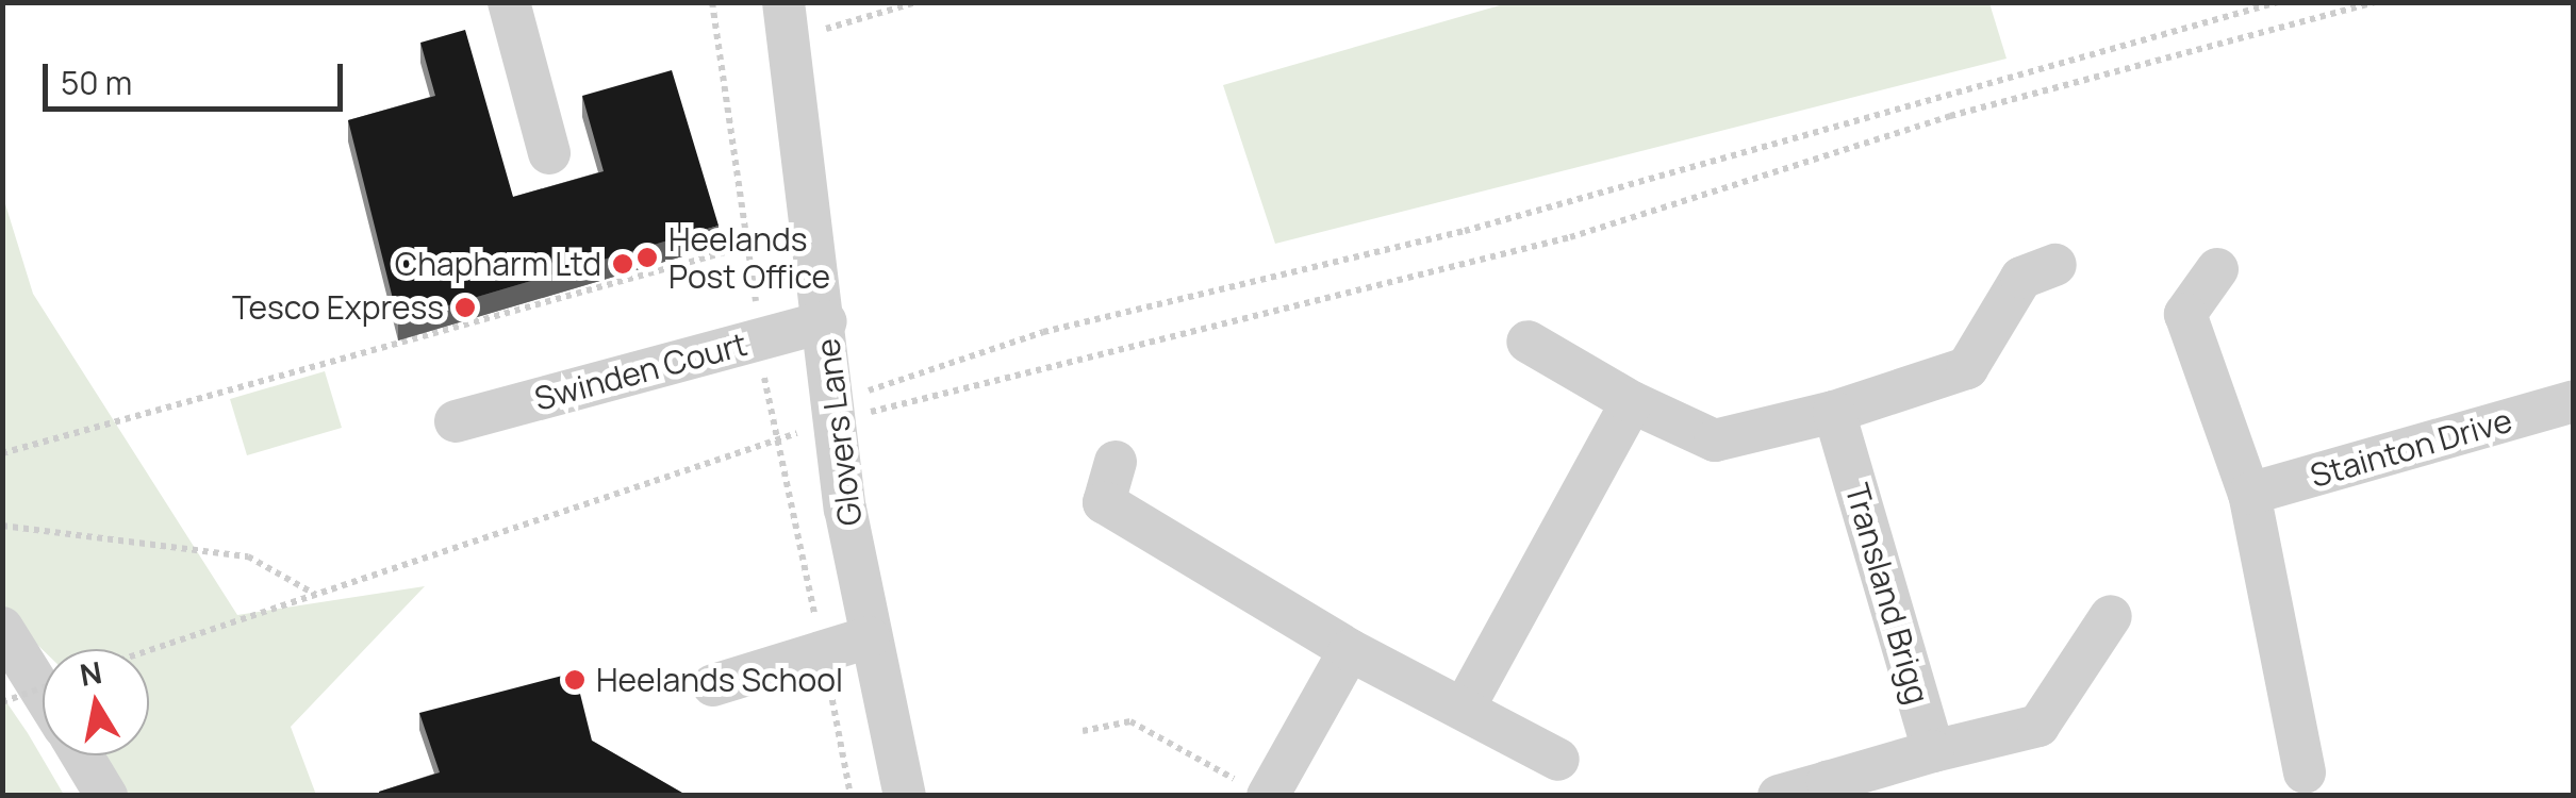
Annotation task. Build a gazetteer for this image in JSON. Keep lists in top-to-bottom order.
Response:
{
  "streets": {
    "street": [
      "Swinden Court",
      "Glovers Lane",
      "Stainton Drive",
      "Transland Brigg"
    ]
  },
  "crossings": [
    ["Swinden Court", "Glovers Lane"]
  ],
  "places": [
    "Heelands Post Office",
    "Chapharm Ltd",
    "Tesco Express",
    "Heelands School"
  ],
  "scale_bar": "50 m",
  "north": "top"
}
